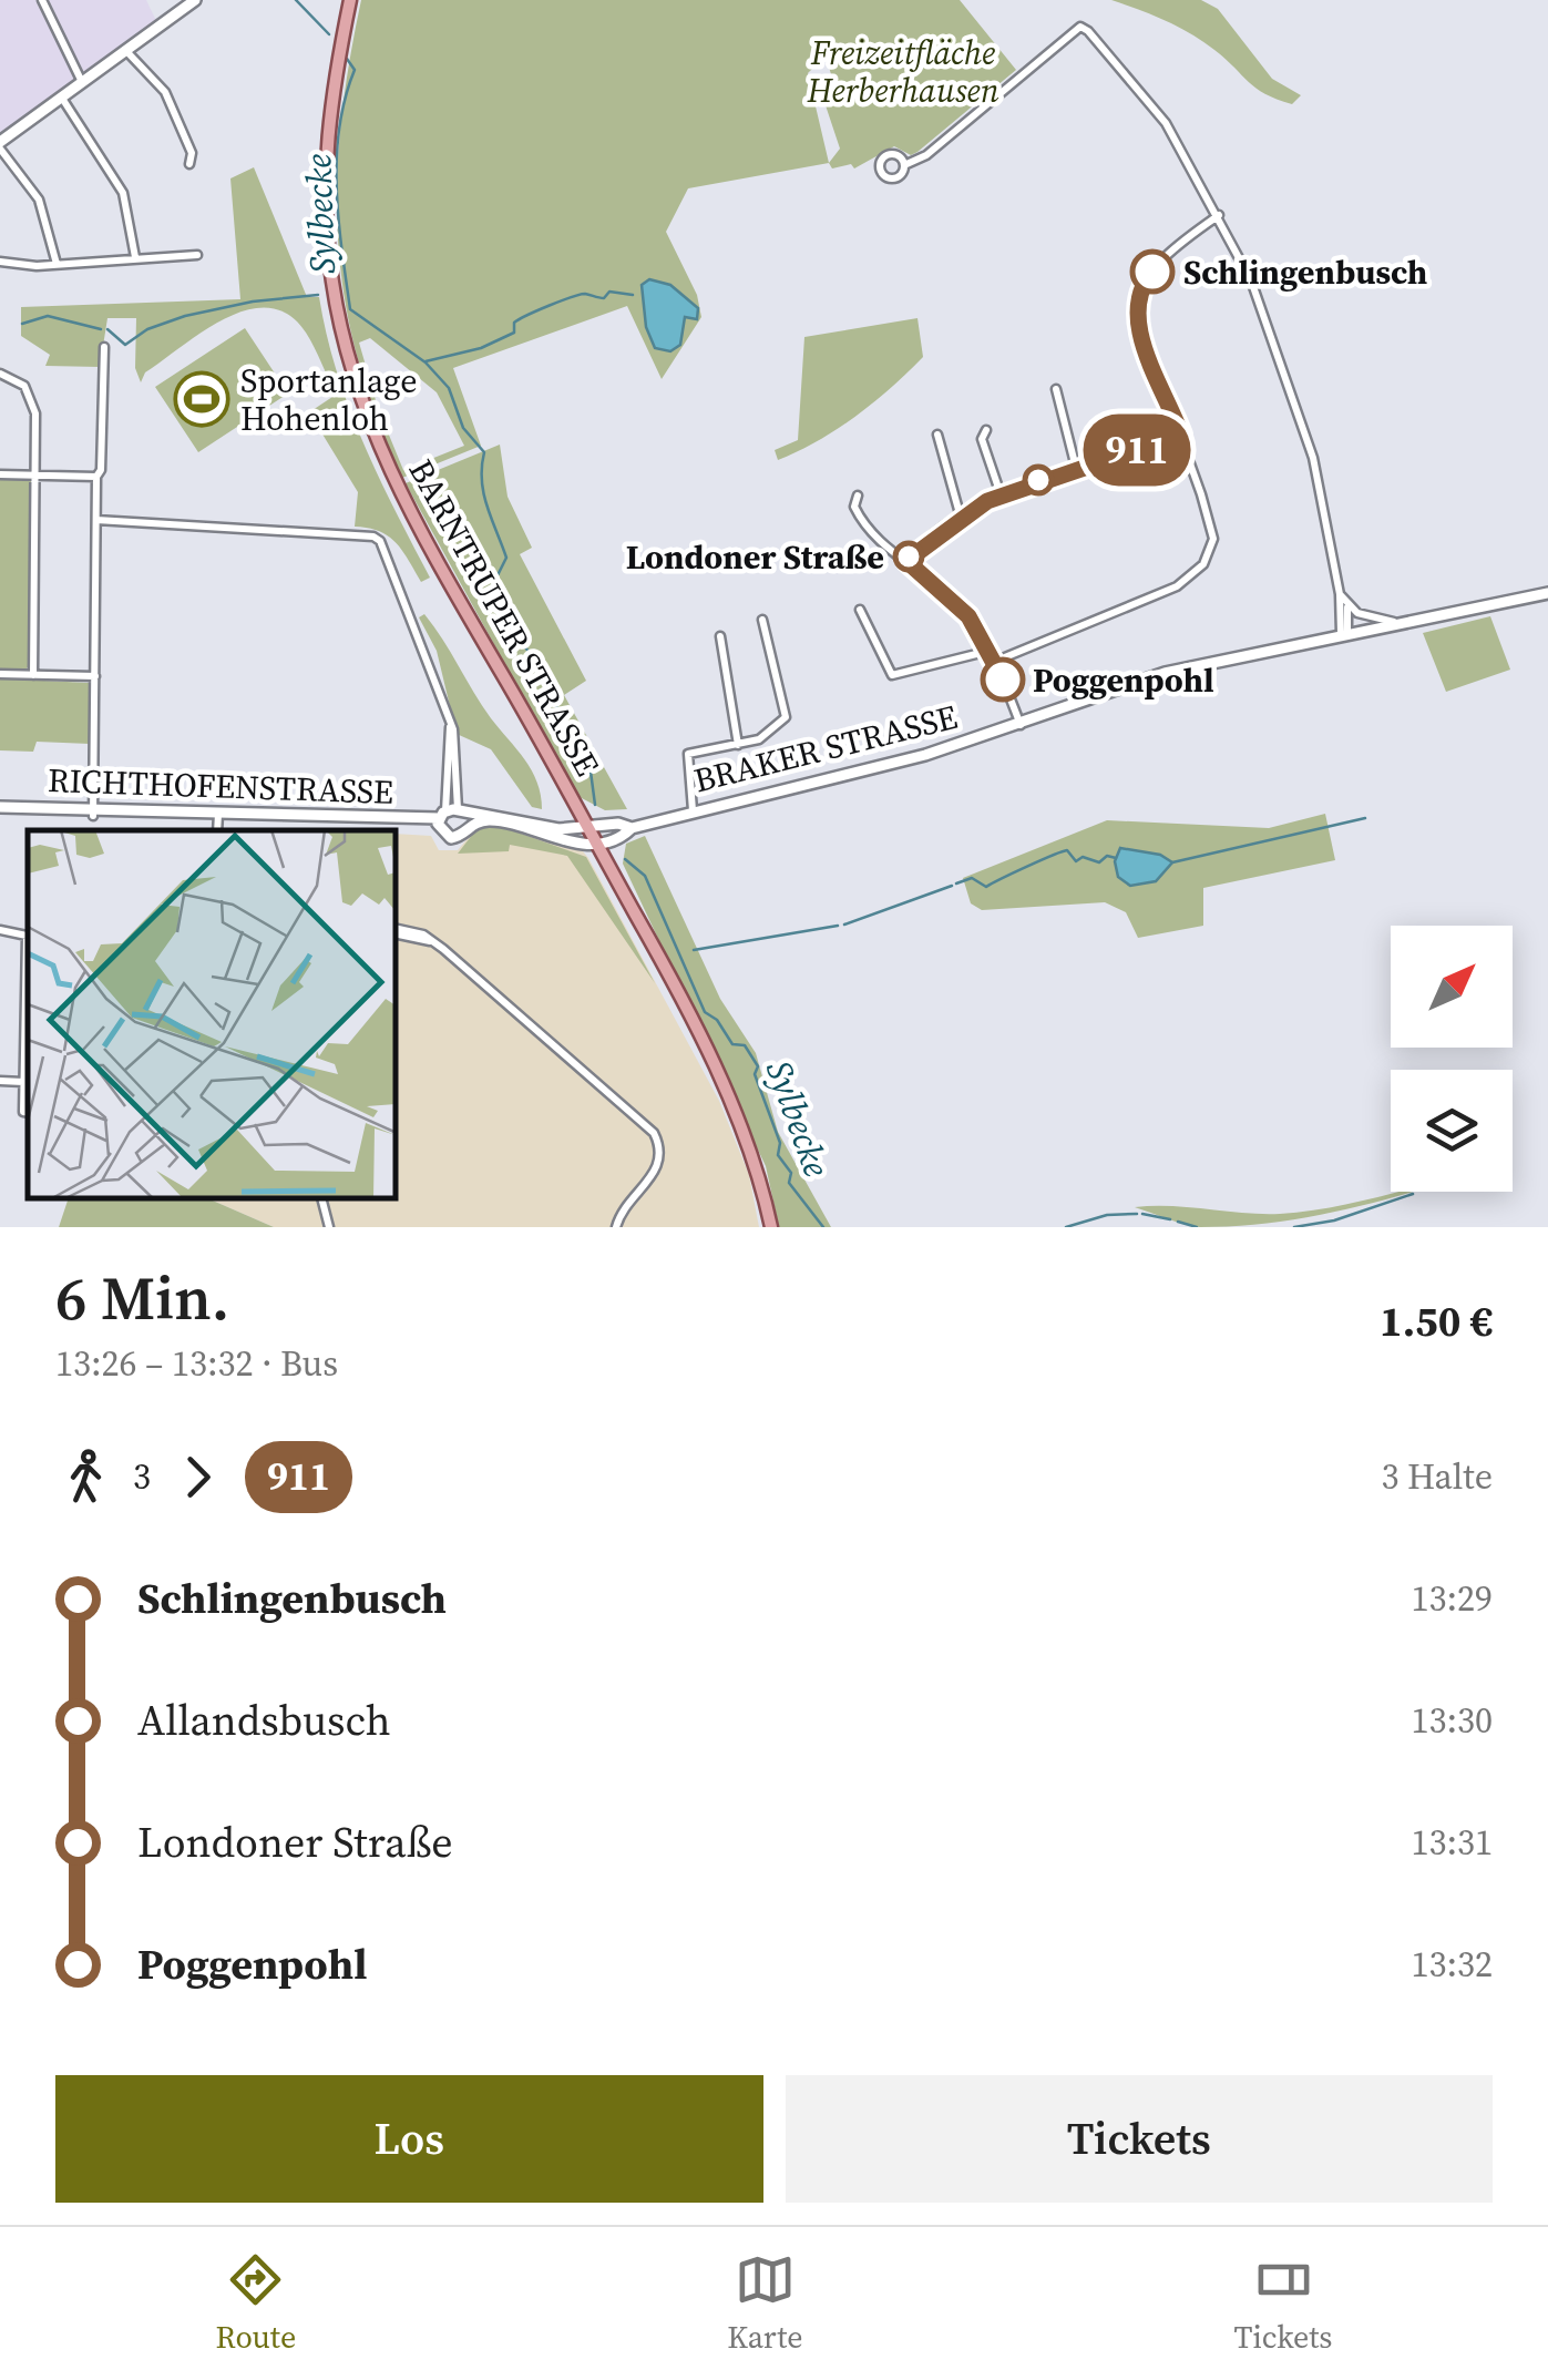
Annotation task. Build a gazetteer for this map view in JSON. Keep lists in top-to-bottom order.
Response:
{
  "streets": {
    "main road": ["BARNTRUPER STRASSE"],
    "street": ["BRAKER STRASSE", "RICHTHOFENSTRASSE"]
  },
  "crossings": [
    ["BARNTRUPER STRASSE", "BRAKER STRASSE"]
  ],
  "water": ["Sylbecke"],
  "parks": ["Freizeitfläche Herberhausen"],
  "places": {
    "other": ["Schlingenbusch", "Londoner Straße", "Poggenpohl"],
    "sports": ["Sportanlage Hohenloh"]
  },
  "lines": ["bus line 911"],
  "north": "top right",
  "page": {
    "on_map": "911",
    "heading": ["6 Min.", "13:26 – 13:32 · Bus", "1.50 €"],
    "legs": ["3", "911", "3 Halte"],
    "list": [
      {
        "name": "Schlingenbusch",
        "value": "13:29"
      },
      {
        "name": "Allandsbusch",
        "value": "13:30"
      },
      {
        "name": "Londoner Straße",
        "value": "13:31"
      },
      {
        "name": "Poggenpohl",
        "value": "13:32"
      }
    ],
    "buttons": ["Los", "Tickets"],
    "tabs": ["Route", "Karte", "Tickets"]
  }
}
